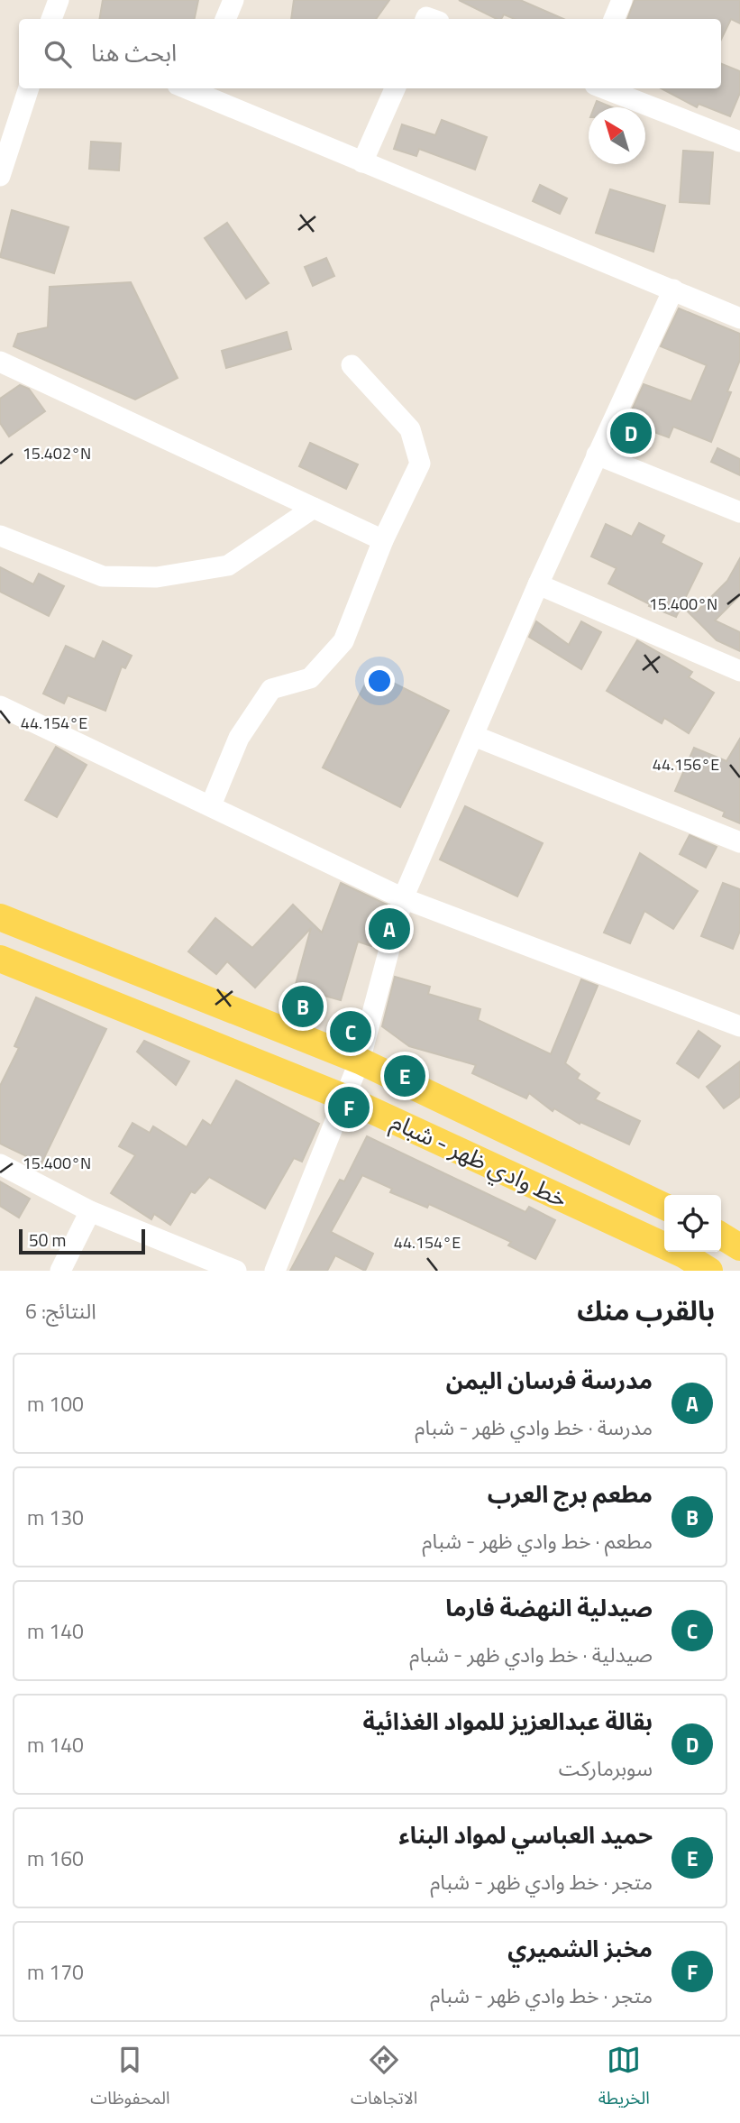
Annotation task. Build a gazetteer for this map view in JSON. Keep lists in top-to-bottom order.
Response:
{
  "streets": {
    "main road": ["خط وادي ظهر - شبام"]
  },
  "scale_bar": "50 m",
  "north": "top left",
  "page": {
    "search": "ابحث هنا",
    "pins": [
      "D",
      "A",
      "B",
      "C",
      "E",
      "F"
    ],
    "scale": "50 m",
    "heading": ["بالقرب منك", "النتائج: 6"],
    "list": [
      {
        "mark": "A",
        "name": "مدرسة فرسان اليمن",
        "note": "مدرسة · خط وادي ظهر - شبام",
        "value": "100 m"
      },
      {
        "mark": "B",
        "name": "مطعم برج العرب",
        "note": "مطعم · خط وادي ظهر - شبام",
        "value": "130 m"
      },
      {
        "mark": "C",
        "name": "صيدلية النهضة فارما",
        "note": "صيدلية · خط وادي ظهر - شبام",
        "value": "140 m"
      },
      {
        "mark": "D",
        "name": "بقالة عبدالعزيز للمواد الغذائية",
        "note": "سوبرماركت",
        "value": "140 m"
      },
      {
        "mark": "E",
        "name": "حميد العباسي لمواد البناء",
        "note": "متجر · خط وادي ظهر - شبام",
        "value": "160 m"
      },
      {
        "mark": "F",
        "name": "مخبز الشميري",
        "note": "متجر · خط وادي ظهر - شبام",
        "value": "170 m"
      }
    ],
    "nav": ["الخريطة", "الاتجاهات", "المحفوظات"]
  },
  "coordinates": [
    "15.402°N",
    "15.400°N",
    "44.154°E",
    "44.156°E"
  ]
}
